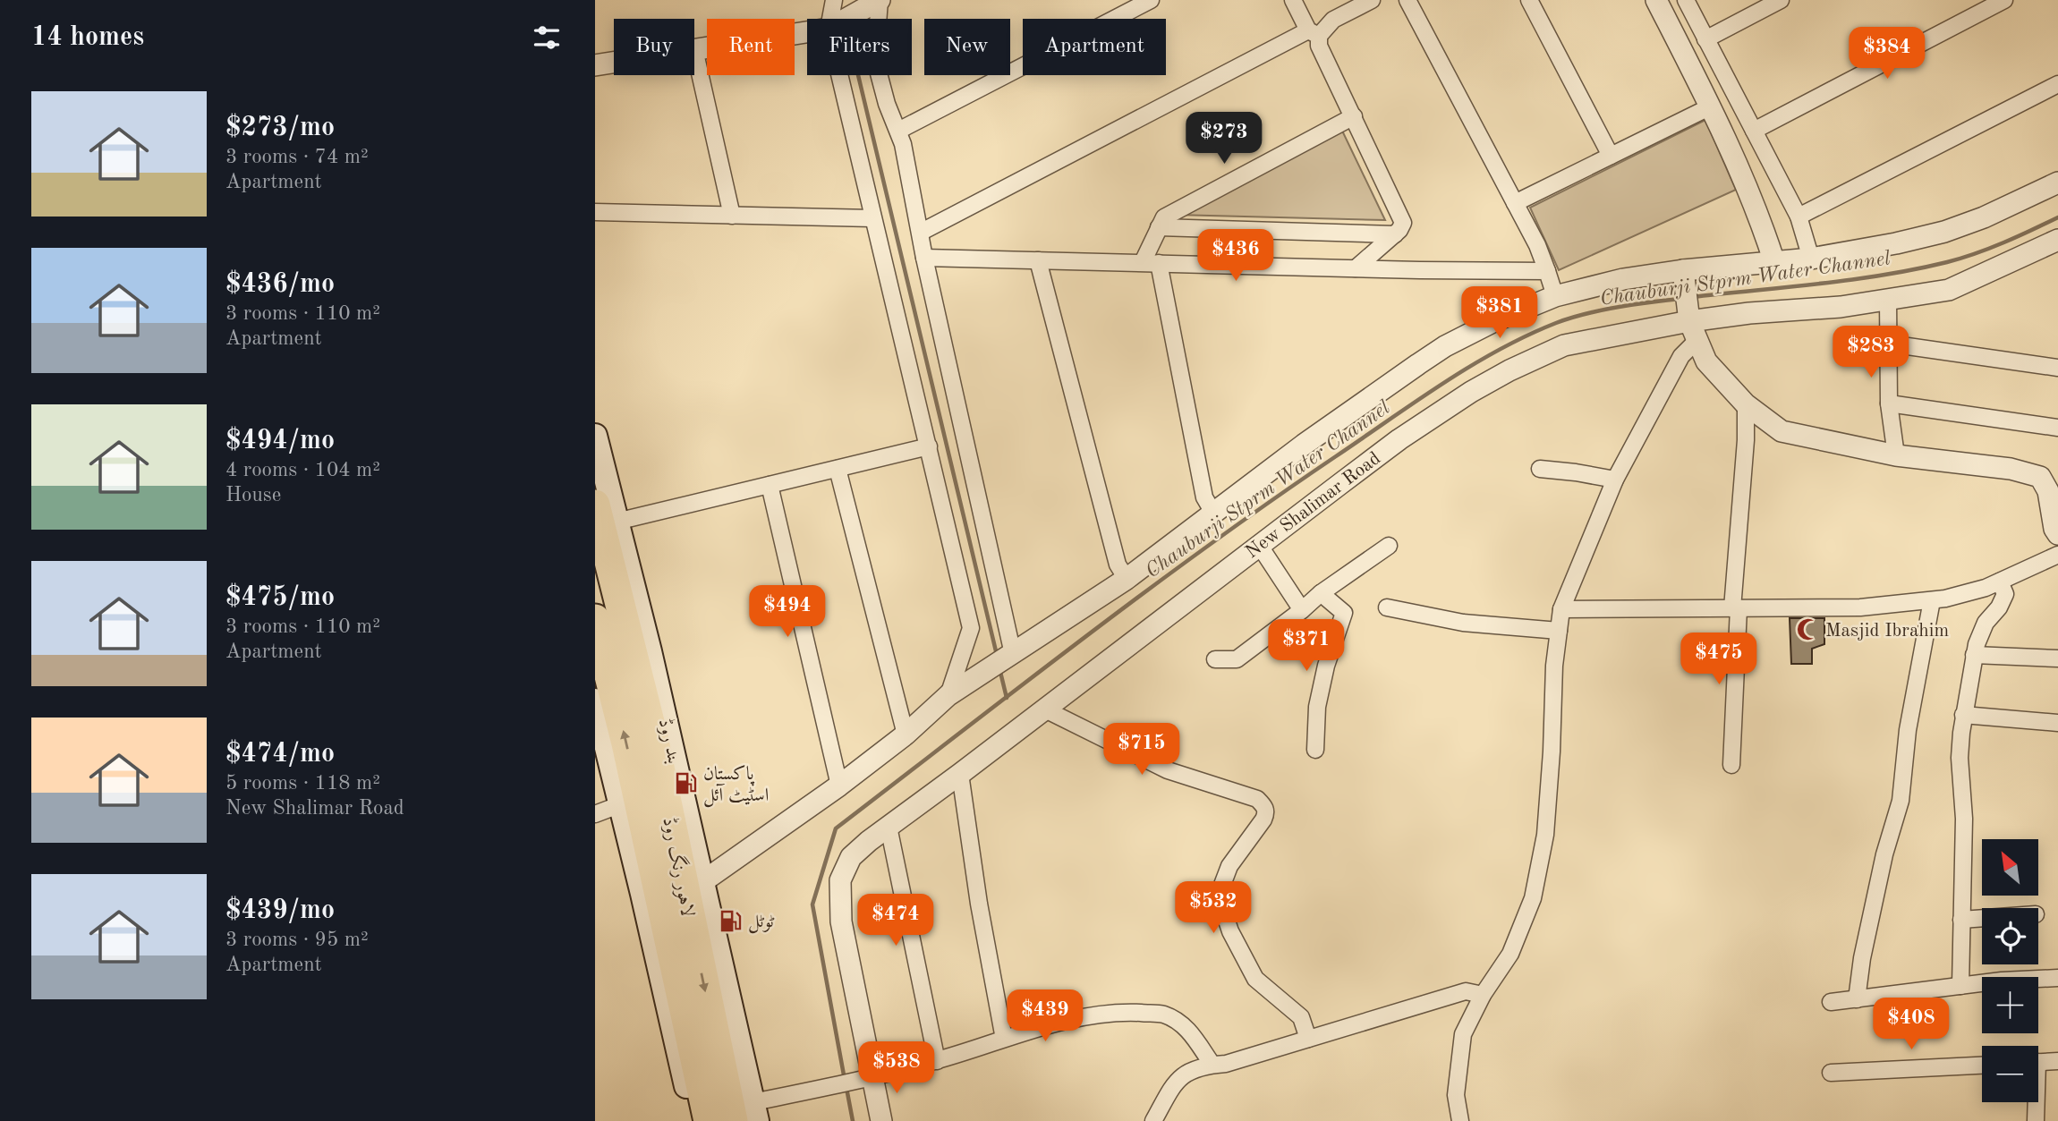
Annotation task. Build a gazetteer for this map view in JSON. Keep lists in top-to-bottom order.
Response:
{
  "streets": {
    "highway": ["لاہور رنگ روڈ"],
    "main road": ["بند روڈ"],
    "street": ["New Shalimar Road"]
  },
  "crossings": [
    ["بند روڈ", "لاہور رنگ روڈ"]
  ],
  "water": ["Chauburji Stprm Water Channel"],
  "places": {
    "mosque": ["Masjid Ibrahim"],
    "fuel station": ["پاکستان اسٹیٹ آئل", "ٹوٹل"]
  },
  "north": "top left",
  "page": {
    "heading": "14 homes",
    "chip": [
      "Buy",
      "Rent",
      "Filters",
      "New",
      "Apartment"
    ],
    "price": [
      "$384",
      "$273",
      "$436",
      "$381",
      "$283",
      "$494",
      "$371",
      "$475",
      "$715",
      "$532",
      "$474",
      "$439",
      "$408",
      "$538"
    ],
    "list": [
      {
        "name": "$273/mo",
        "note": "3 rooms · 74 m² · Apartment"
      },
      {
        "name": "$436/mo",
        "note": "3 rooms · 110 m² · Apartment"
      },
      {
        "name": "$494/mo",
        "note": "4 rooms · 104 m² · House"
      },
      {
        "name": "$475/mo",
        "note": "3 rooms · 110 m² · Apartment"
      },
      {
        "name": "$474/mo",
        "note": "5 rooms · 118 m² · New Shalimar Road"
      },
      {
        "name": "$439/mo",
        "note": "3 rooms · 95 m² · Apartment"
      }
    ],
    "map_buttons": ["+", "−"]
  }
}
